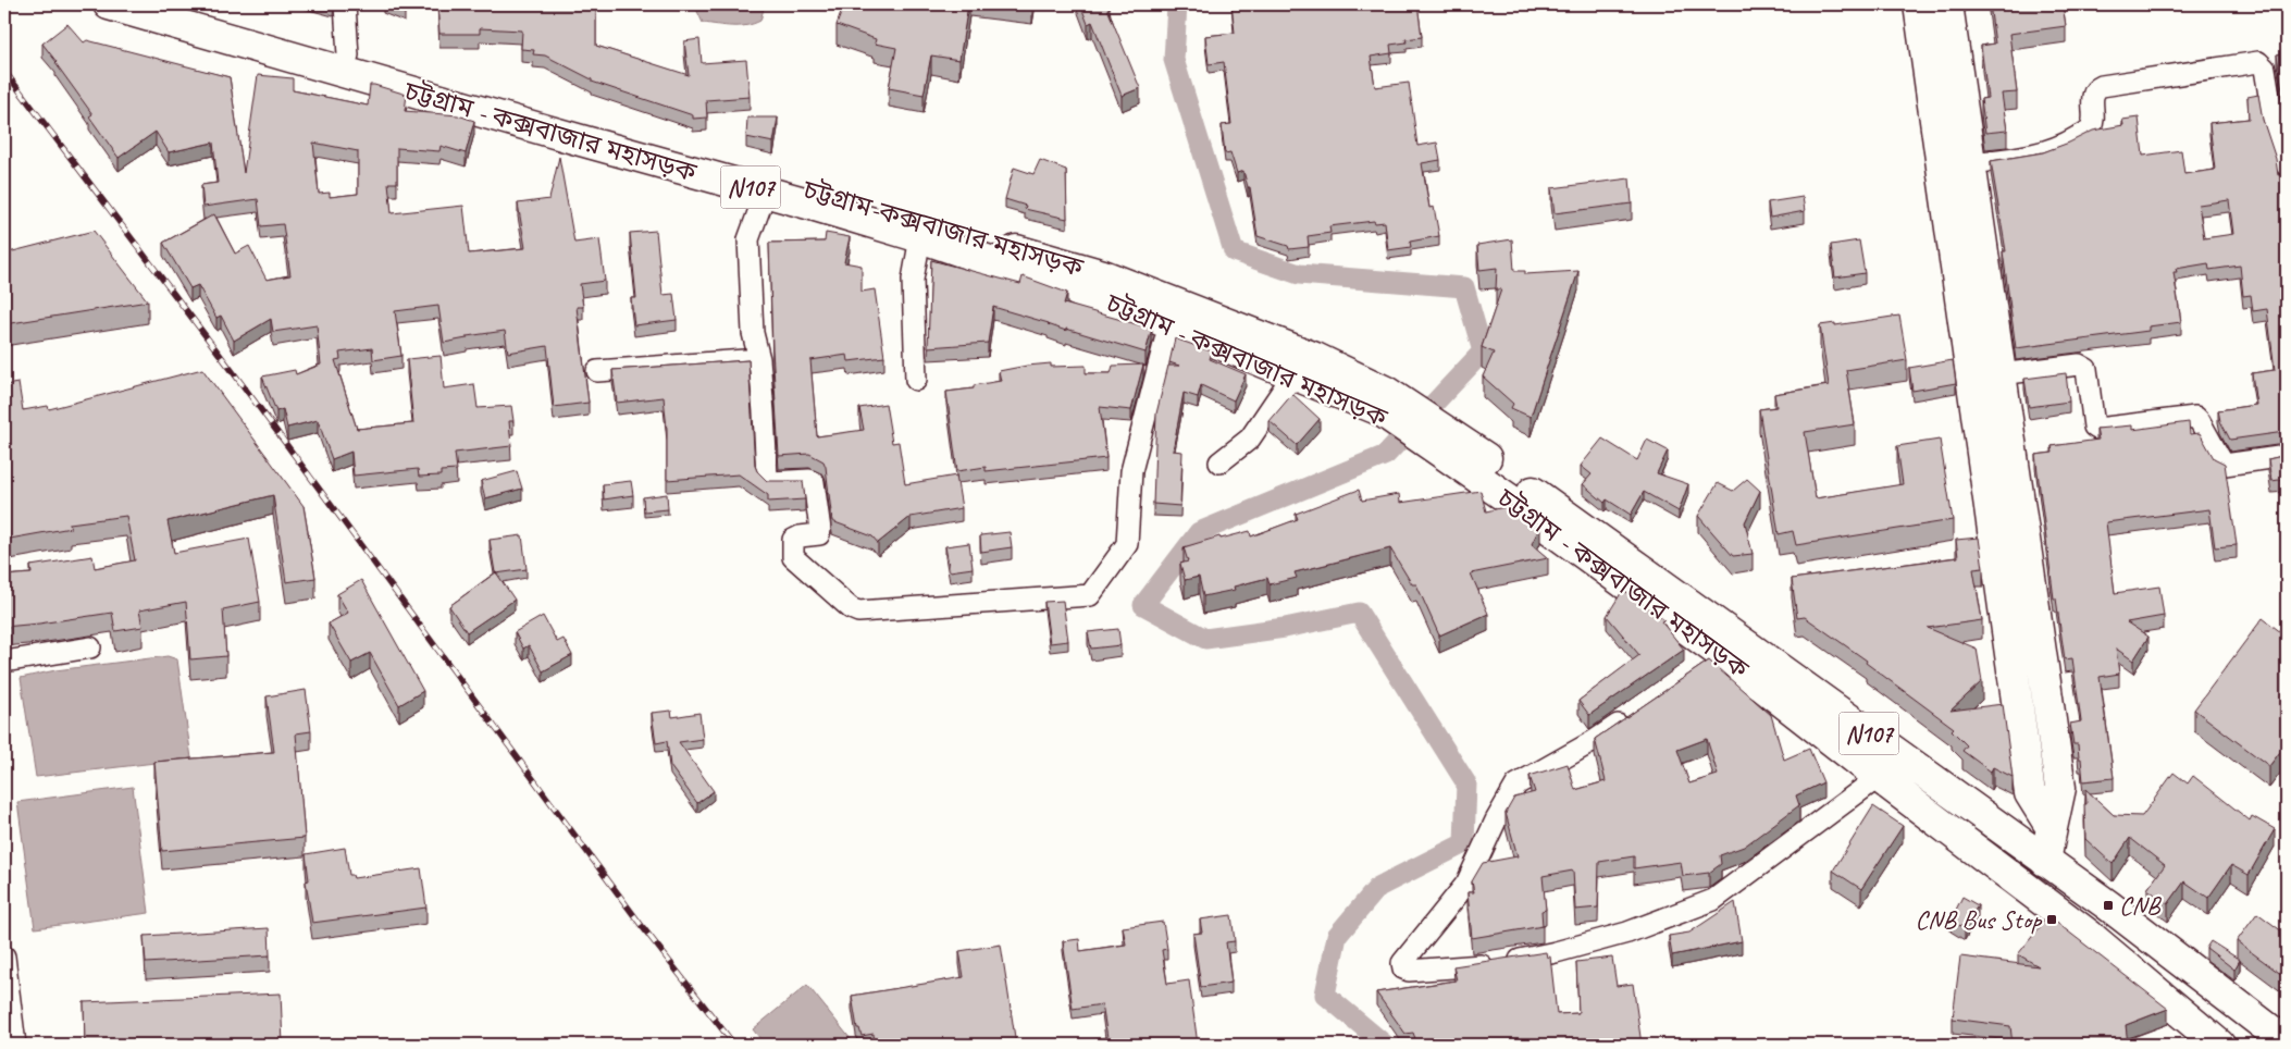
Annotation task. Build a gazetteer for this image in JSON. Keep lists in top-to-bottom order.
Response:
{
  "streets": {
    "main road": ["চট্টগ্রাম - কক্সবাজার মহাসড়ক", "N107", "চট্টগ্রাম-কক্সবাজার মহাসড়ক"]
  },
  "crossings": [
    ["চট্টগ্রাম - কক্সবাজার মহাসড়ক", "N107"],
    ["চট্টগ্রাম - কক্সবাজার মহাসড়ক", "চট্টগ্রাম-কক্সবাজার মহাসড়ক"],
    ["N107", "চট্টগ্রাম-কক্সবাজার মহাসড়ক"]
  ],
  "places": {
    "transit": ["CNB", "CNB Bus Stop"]
  }
}
